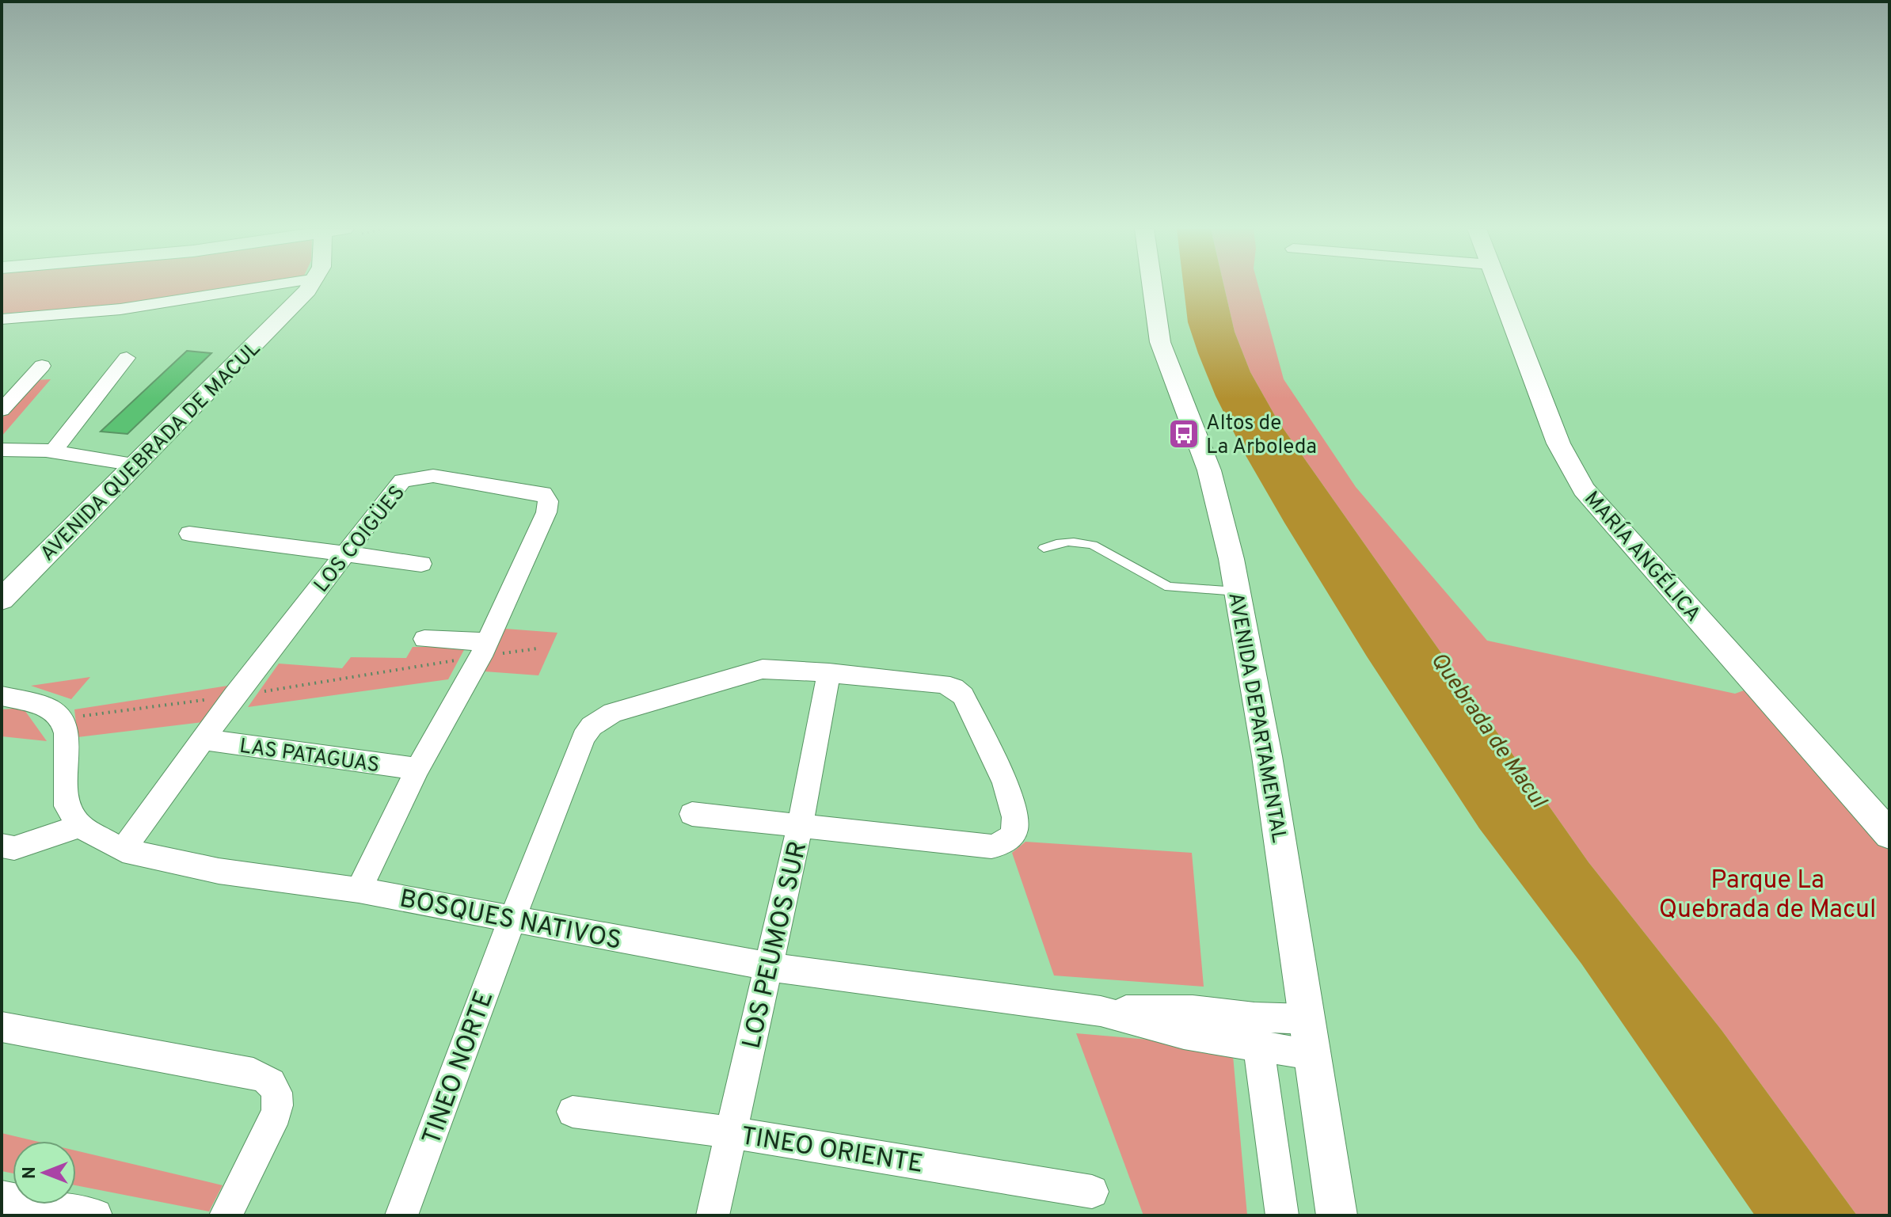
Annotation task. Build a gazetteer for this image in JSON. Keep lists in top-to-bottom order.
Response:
{
  "streets": {
    "street": [
      "AVENIDA QUEBRADA DE MACUL",
      "LOS COIGÜES",
      "MARÍA ANGÉLICA",
      "AVENIDA DEPARTAMENTAL",
      "LAS PATAGUAS",
      "BOSQUES NATIVOS",
      "LOS PEUMOS SUR",
      "TINEO NORTE",
      "TINEO ORIENTE"
    ]
  },
  "crossings": [
    ["LOS COIGÜES", "LAS PATAGUAS"],
    ["LOS COIGÜES", "BOSQUES NATIVOS"],
    ["AVENIDA DEPARTAMENTAL", "BOSQUES NATIVOS"],
    ["BOSQUES NATIVOS", "LOS PEUMOS SUR"],
    ["BOSQUES NATIVOS", "TINEO NORTE"],
    ["LOS PEUMOS SUR", "TINEO NORTE"],
    ["LOS PEUMOS SUR", "TINEO ORIENTE"]
  ],
  "water": ["Quebrada de Macul"],
  "parks": ["Parque La Quebrada de Macul"],
  "places": {
    "bus stop": ["Altos de La Arboleda"]
  },
  "north": "left"
}
